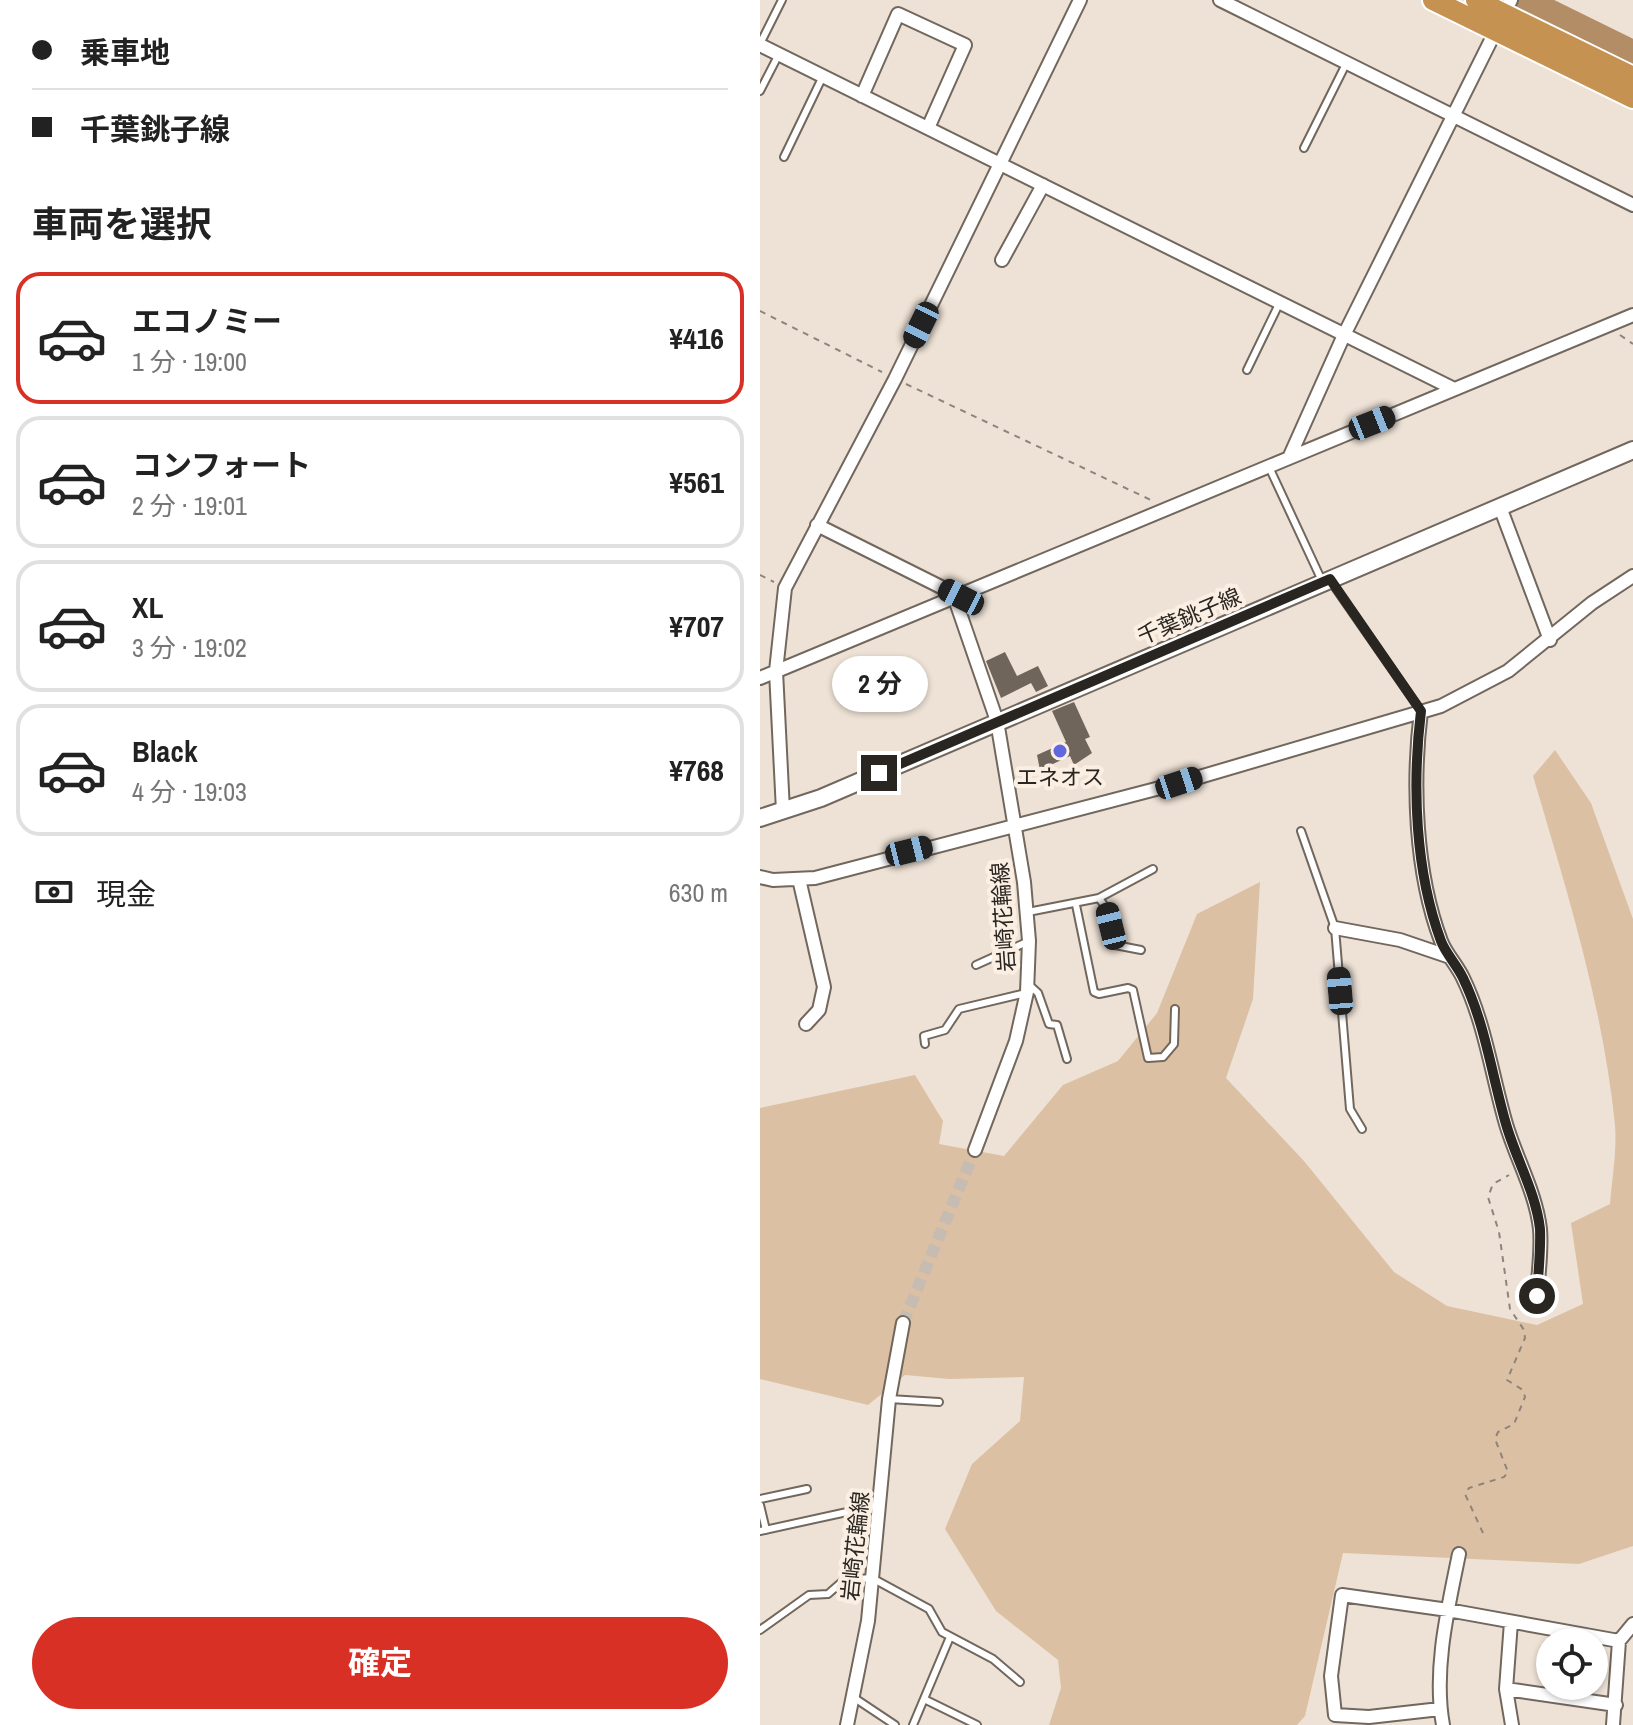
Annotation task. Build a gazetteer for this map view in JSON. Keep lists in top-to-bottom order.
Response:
{
  "streets": {
    "street": ["千葉銚子線", "岩崎花輪線"]
  },
  "crossings": [
    ["千葉銚子線", "岩崎花輪線"]
  ],
  "places": ["エネオス"],
  "page": {
    "banner": ["乗車地", "千葉銚子線"],
    "heading": "車両を選択",
    "list": [
      {
        "name": "エコノミー",
        "note": "1 分 · 19:00",
        "value": "¥416"
      },
      {
        "name": "コンフォート",
        "note": "2 分 · 19:01",
        "value": "¥561"
      },
      {
        "name": "XL",
        "note": "3 分 · 19:02",
        "value": "¥707"
      },
      {
        "name": "Black",
        "note": "4 分 · 19:03",
        "value": "¥768"
      }
    ],
    "bubble": "2 分",
    "pay": ["現金", "630 m"],
    "buttons": "確定"
  }
}
